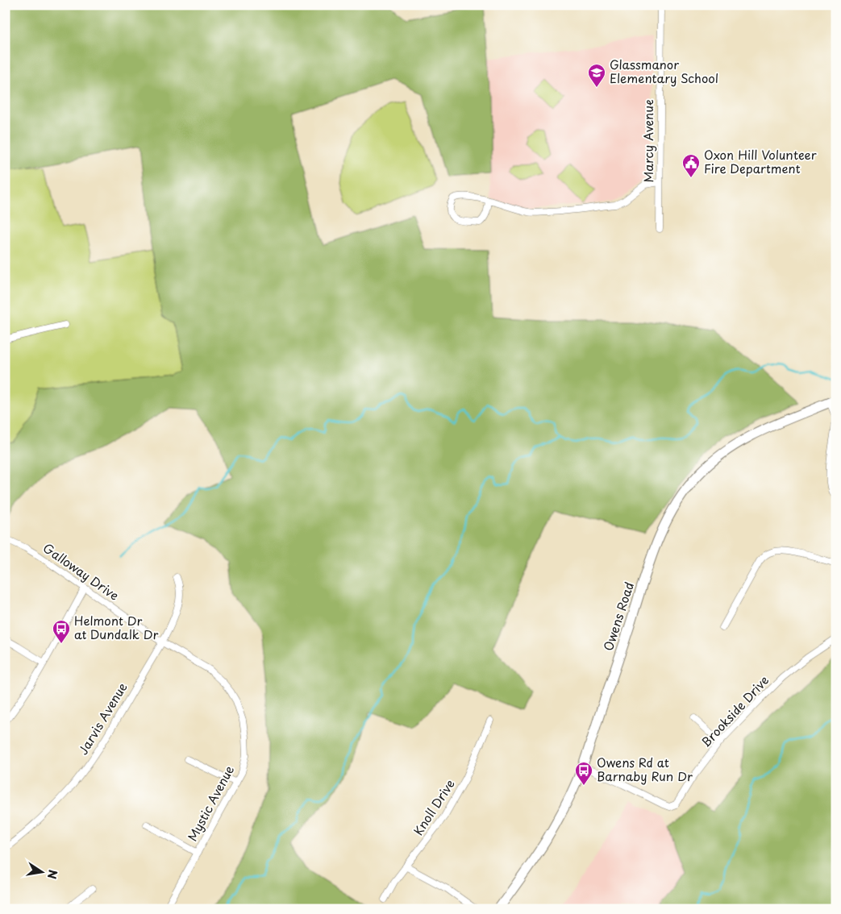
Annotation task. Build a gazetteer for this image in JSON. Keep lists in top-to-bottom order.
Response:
{
  "streets": {
    "street": [
      "Marcy Avenue",
      "Galloway Drive",
      "Owens Road",
      "Brookside Drive",
      "Jarvis Avenue",
      "Mystic Avenue",
      "Knoll Drive"
    ]
  },
  "crossings": [
    ["Galloway Drive", "Jarvis Avenue"],
    ["Galloway Drive", "Mystic Avenue"],
    ["Owens Road", "Brookside Drive"]
  ],
  "places": {
    "school or university": ["Glassmanor Elementary School"],
    "public building": ["Oxon Hill Volunteer Fire Department"],
    "bus stop": ["Helmont Dr at Dundalk Dr", "Owens Rd at Barnaby Run Dr"]
  },
  "north": "right"
}
